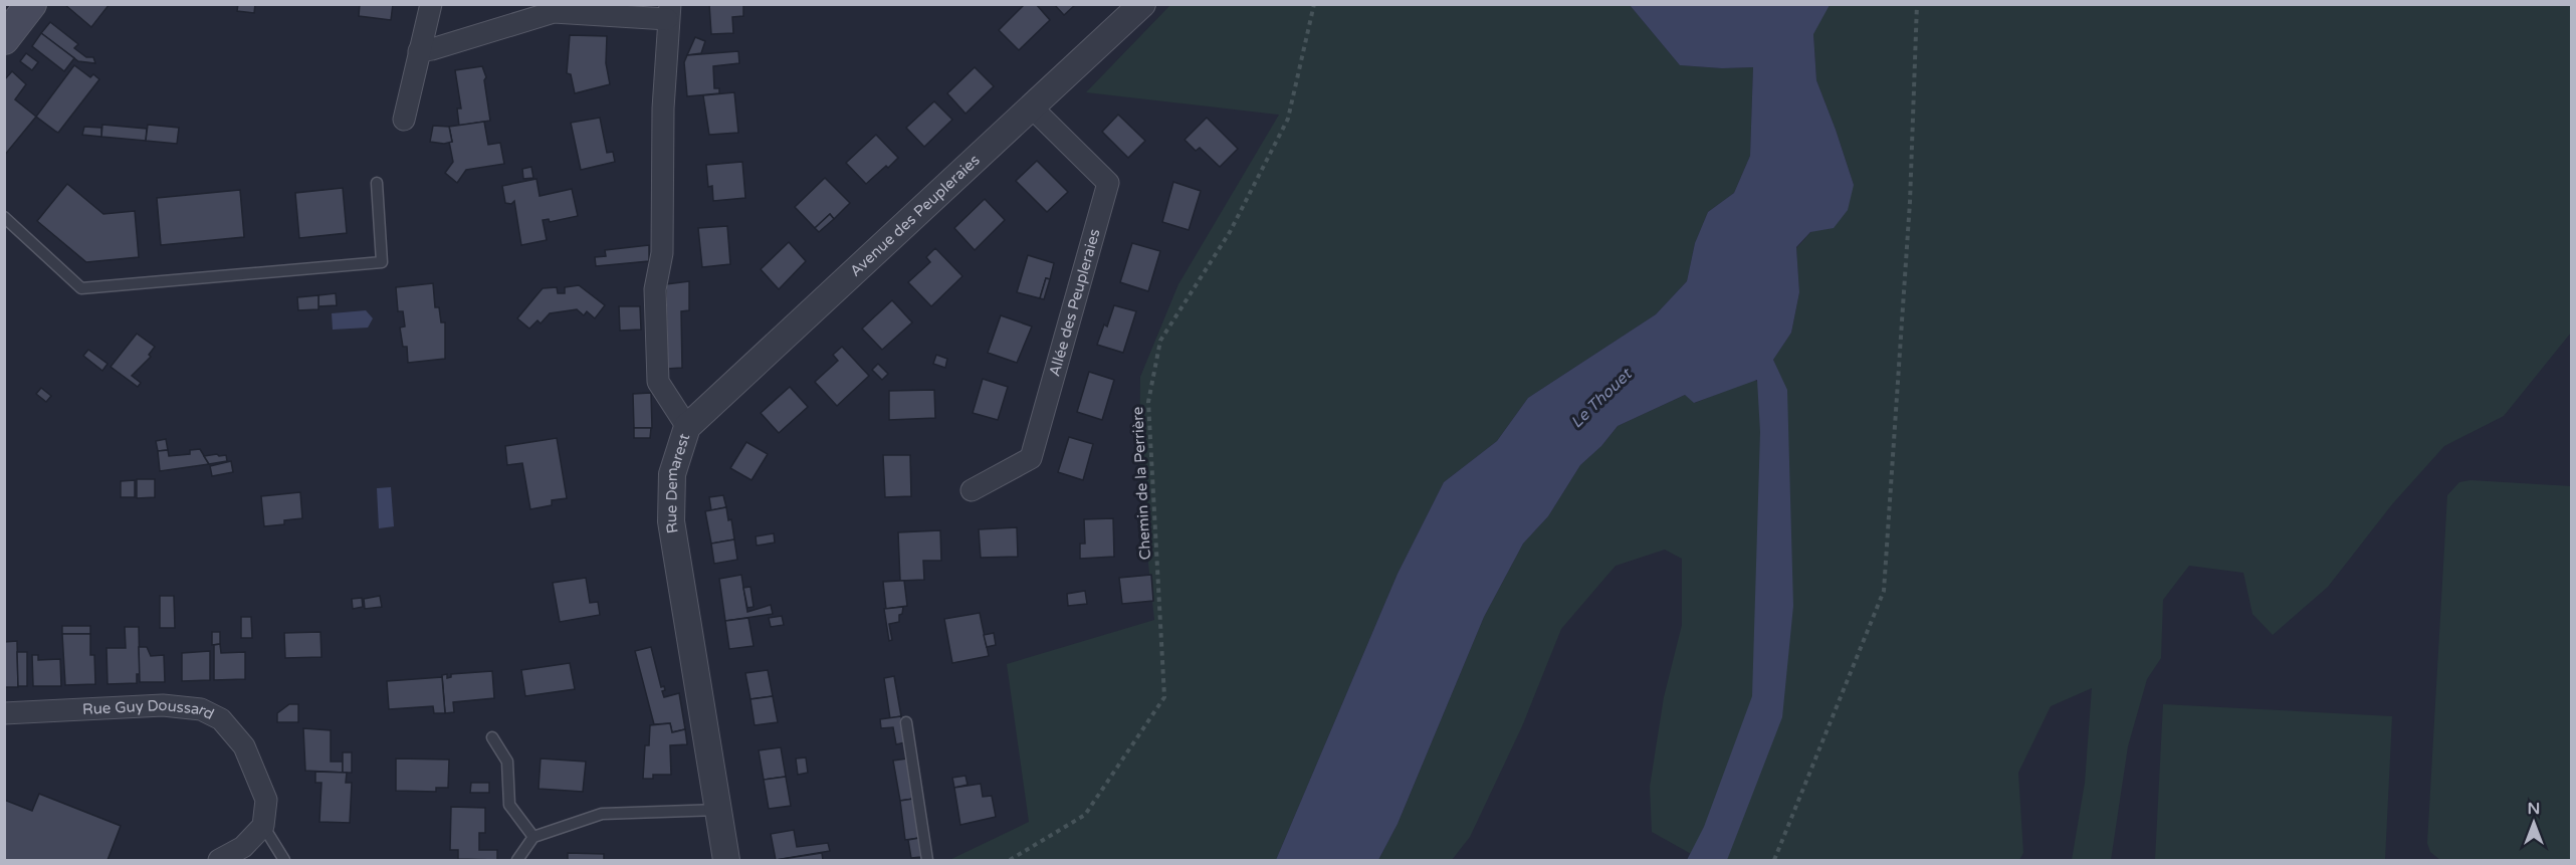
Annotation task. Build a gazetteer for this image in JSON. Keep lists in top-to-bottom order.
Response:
{
  "streets": {
    "street": [
      "Avenue des Peupleraies",
      "Allée des Peupleraies",
      "Rue Demarest",
      "Rue Guy Doussard"
    ],
    "path": ["Chemin de la Perrière"]
  },
  "crossings": [
    ["Avenue des Peupleraies", "Allée des Peupleraies"],
    ["Avenue des Peupleraies", "Rue Demarest"]
  ],
  "water": ["Le Thouet"],
  "north": "top"
}
